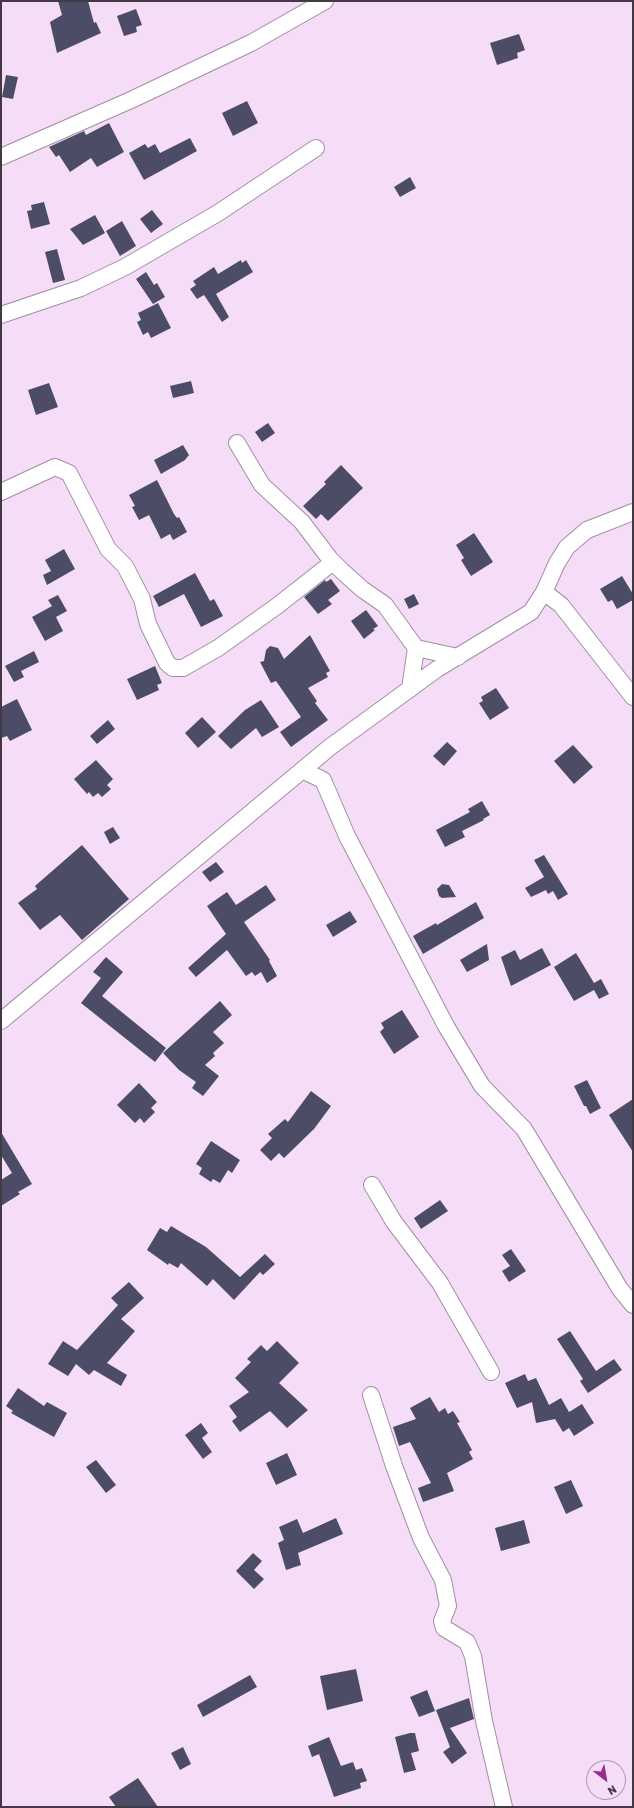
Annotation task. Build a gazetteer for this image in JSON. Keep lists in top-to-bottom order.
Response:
{
  "north": "bottom right"
}
